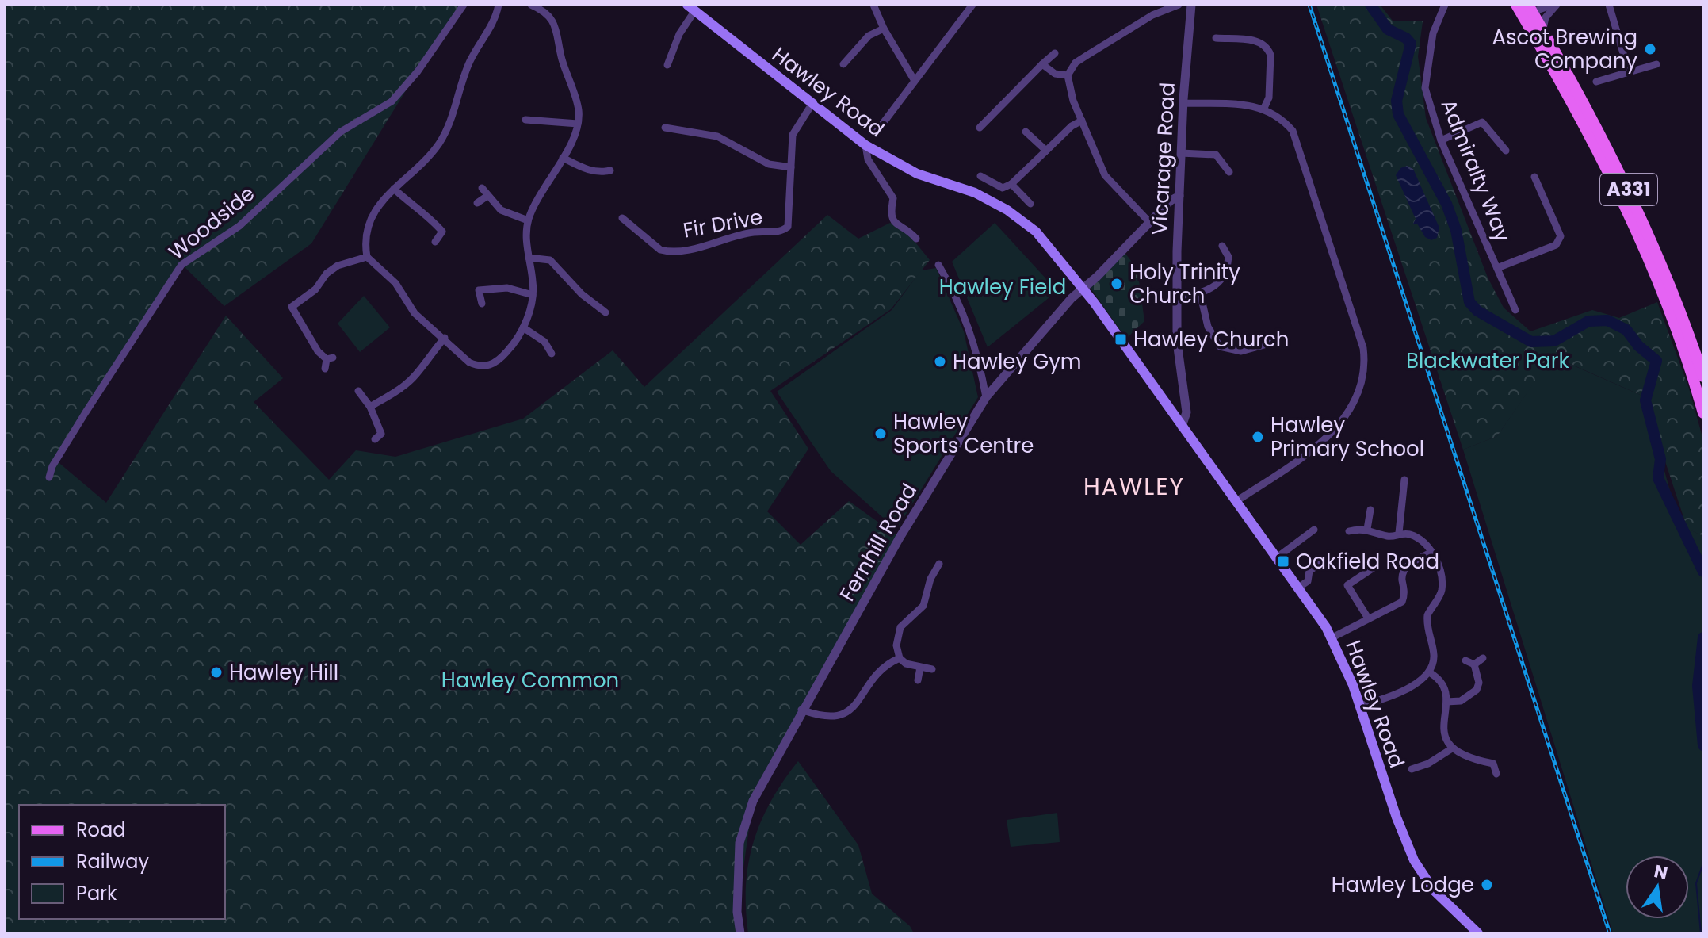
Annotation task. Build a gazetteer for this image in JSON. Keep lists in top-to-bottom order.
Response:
{
  "streets": {
    "main road": ["Hawley Road", "A331"],
    "street": [
      "Vicarage Road",
      "Admiralty Way",
      "Woodside",
      "Fir Drive",
      "Fernhill Road"
    ]
  },
  "crossings": [
    ["Hawley Road", "Vicarage Road"],
    ["Hawley Road", "Fir Drive"],
    ["Hawley Road", "Fernhill Road"],
    ["Vicarage Road", "Fernhill Road"]
  ],
  "districts": ["HAWLEY"],
  "parks": ["Hawley Field", "Blackwater Park", "Hawley Common"],
  "places": {
    "other": [
      "Ascot Brewing Company",
      "Holy Trinity Church",
      "Hawley Gym",
      "Hawley Sports Centre",
      "Hawley Primary School",
      "Hawley Hill",
      "Hawley Lodge"
    ],
    "transit": ["Hawley Church", "Oakfield Road"]
  },
  "legend": ["Road", "Railway", "Park"],
  "north": "top"
}
